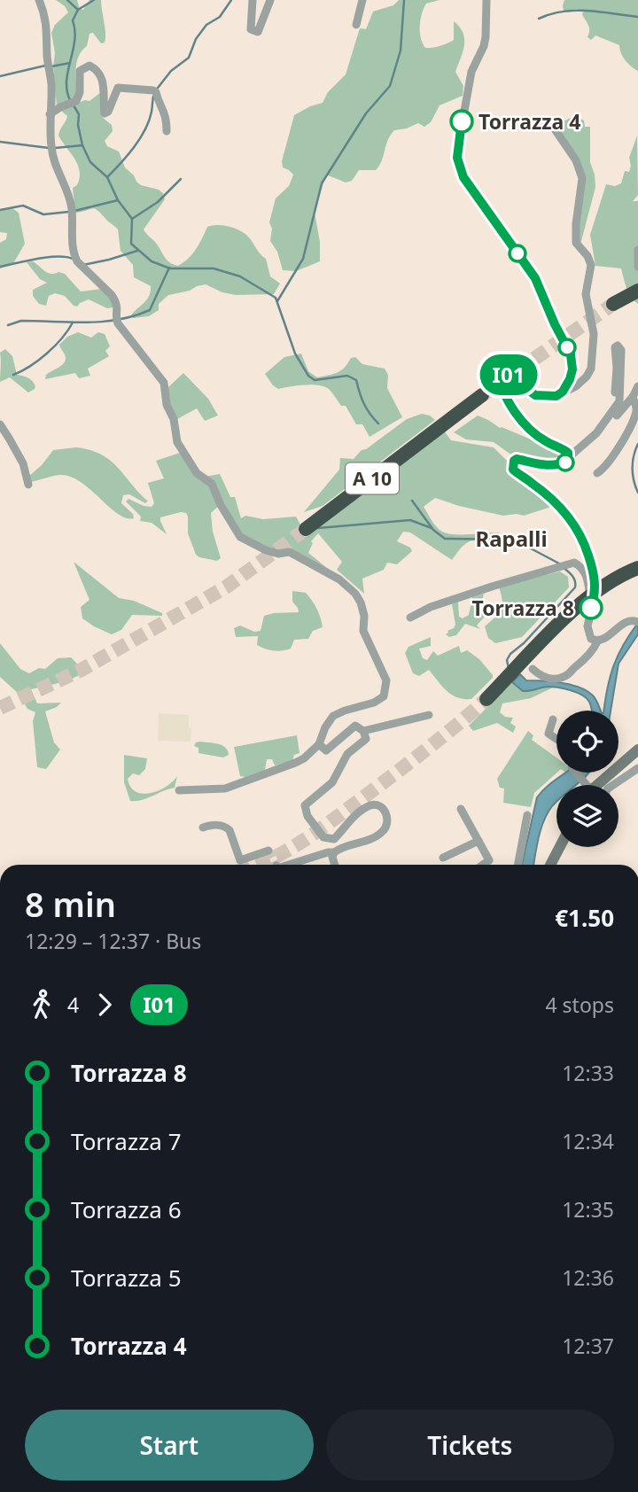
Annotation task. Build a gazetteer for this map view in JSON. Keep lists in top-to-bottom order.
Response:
{
  "streets": {
    "highway": ["A 10"]
  },
  "districts": ["Rapalli"],
  "places": ["Torrazza 4", "Torrazza 8"],
  "lines": ["bus line I01"],
  "page": {
    "on_map": "I01",
    "heading": ["8 min", "12:29 – 12:37 · Bus", "€1.50"],
    "legs": ["4", "I01", "4 stops"],
    "list": [
      {
        "name": "Torrazza 8",
        "value": "12:33"
      },
      {
        "name": "Torrazza 7",
        "value": "12:34"
      },
      {
        "name": "Torrazza 6",
        "value": "12:35"
      },
      {
        "name": "Torrazza 5",
        "value": "12:36"
      },
      {
        "name": "Torrazza 4",
        "value": "12:37"
      }
    ],
    "buttons": ["Start", "Tickets"]
  }
}
